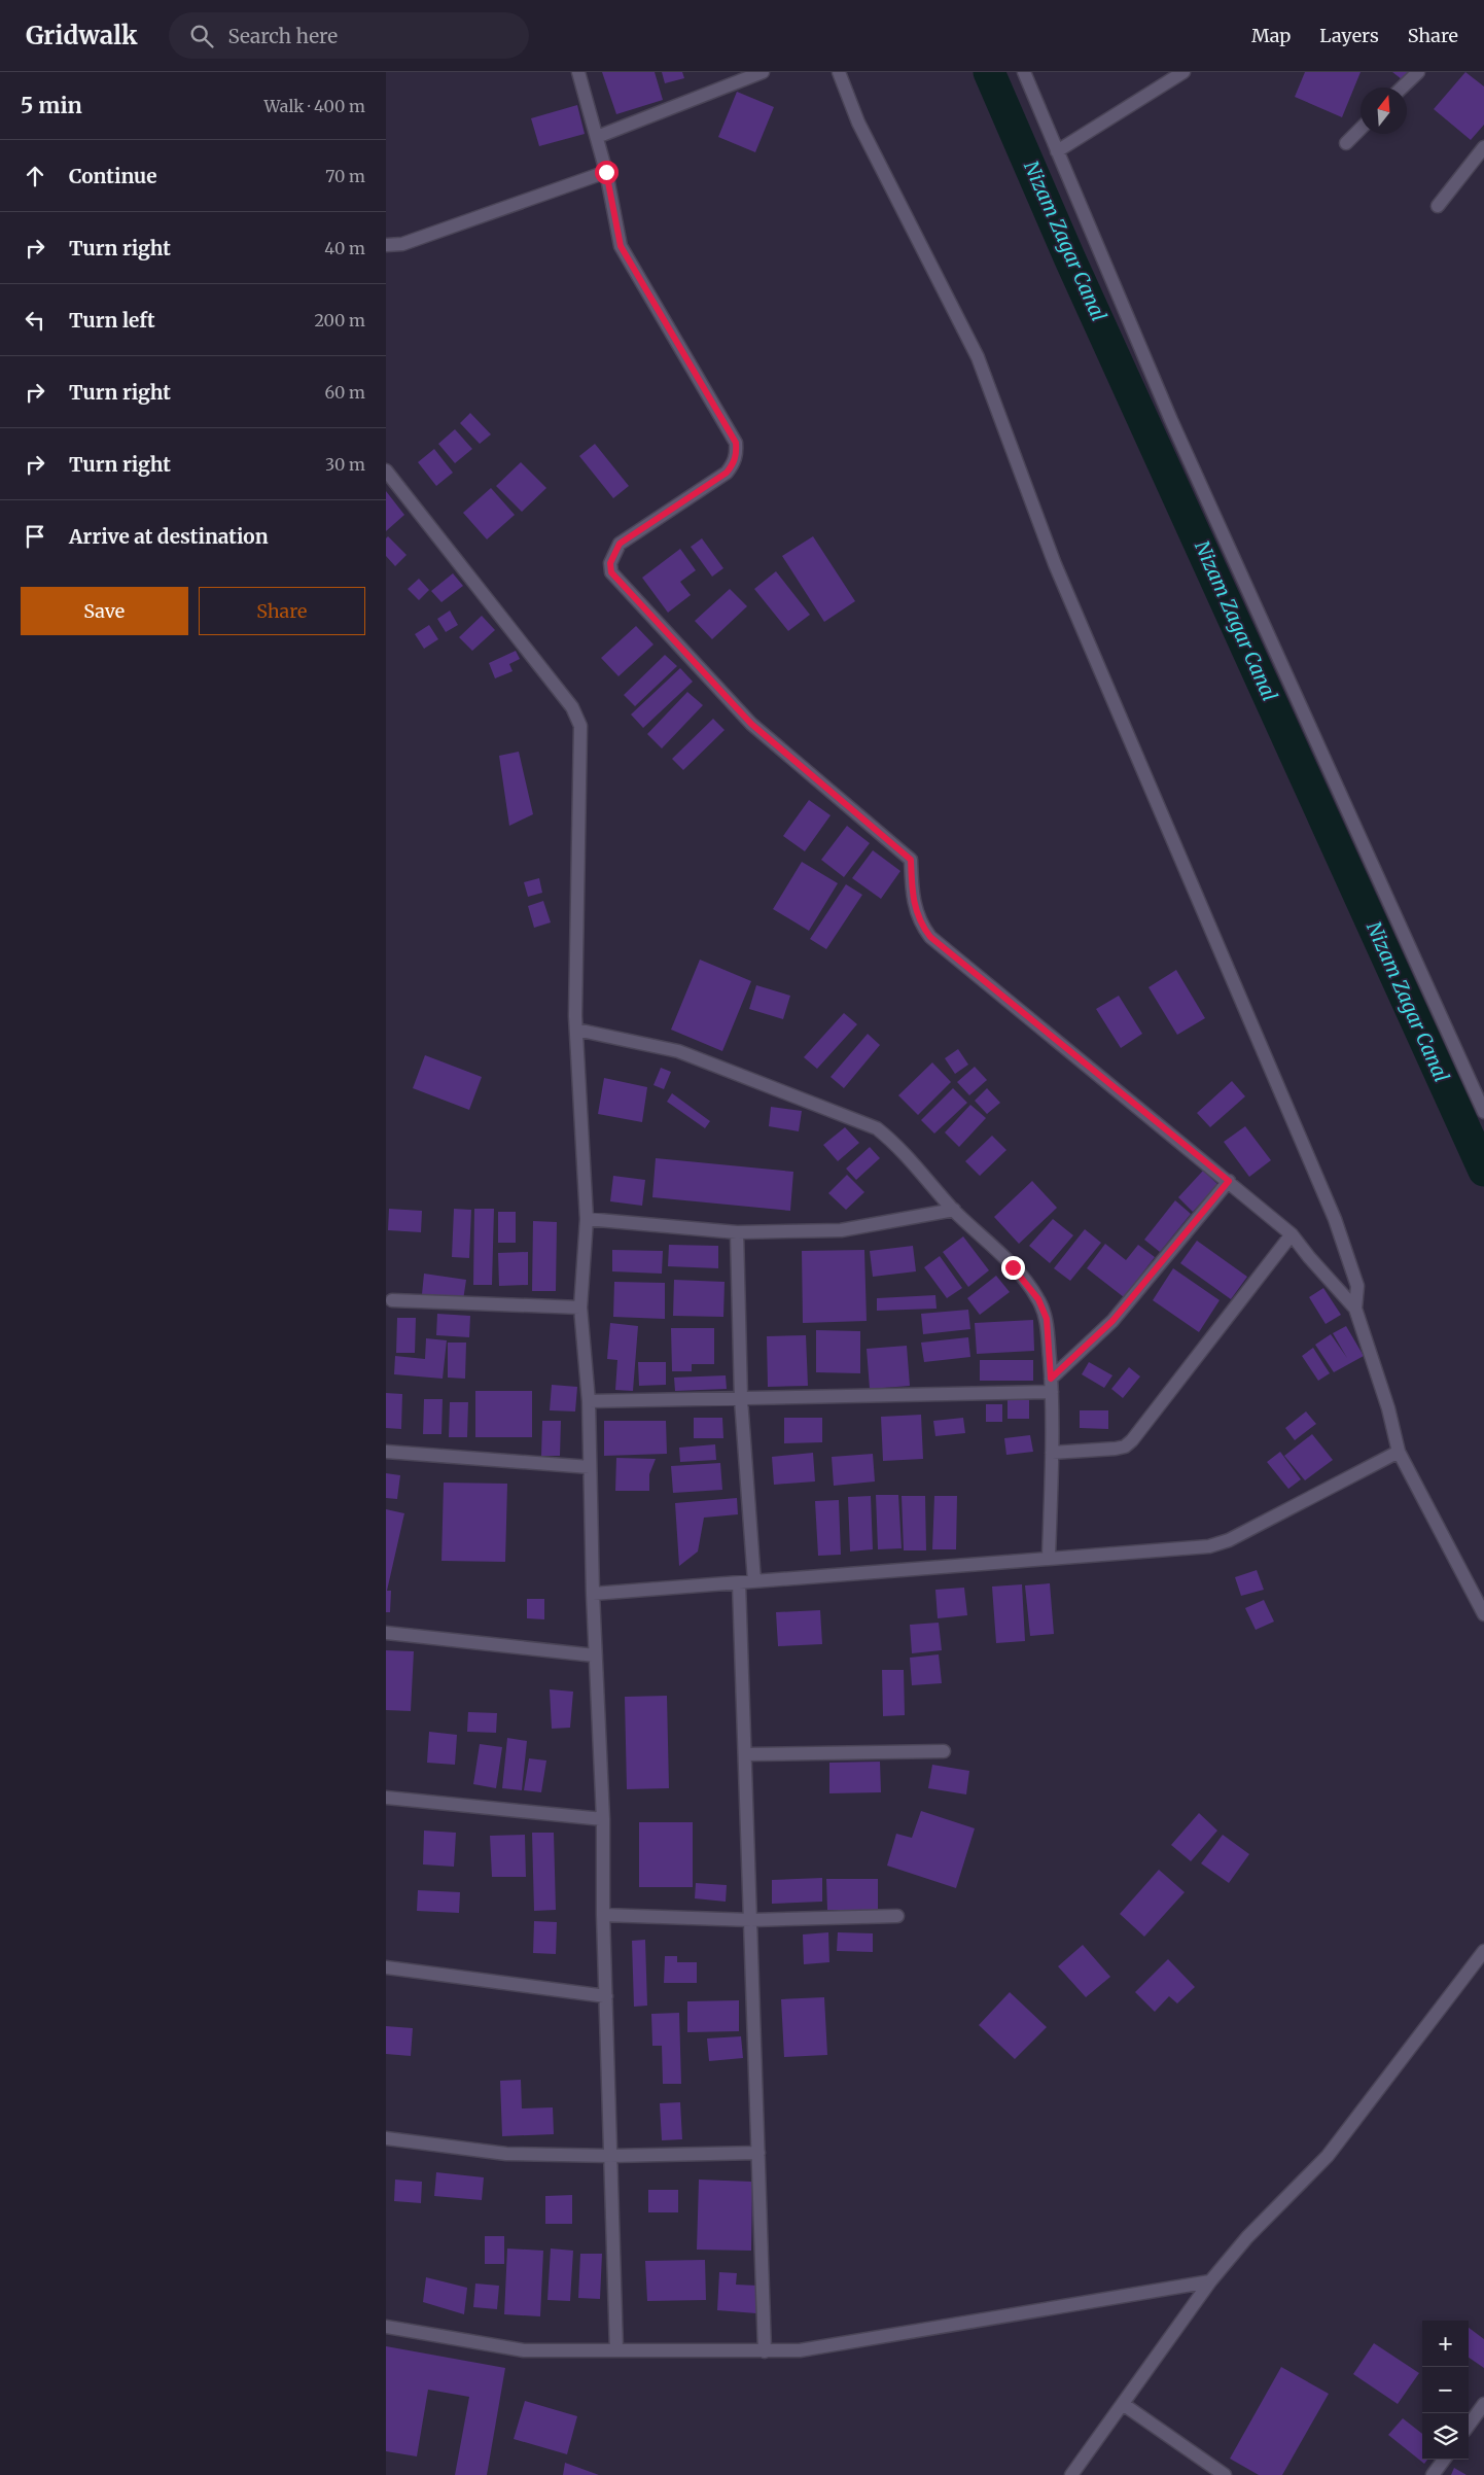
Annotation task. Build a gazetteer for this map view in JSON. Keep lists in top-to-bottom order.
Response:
{
  "water": ["Nizam Zagar Canal"],
  "north": "top",
  "page": {
    "header": "Gridwalk",
    "search": "Search here",
    "nav": ["Map", "Layers", "Share"],
    "heading": ["5 min", "Walk · 400 m"],
    "list": [
      ["Continue", "70 m"],
      ["Turn right", "40 m"],
      ["Turn left", "200 m"],
      ["Turn right", "60 m"],
      ["Turn right", "30 m"],
      "Arrive at destination"
    ],
    "buttons": ["Save", "Share"],
    "map_buttons": ["+", "−"]
  }
}
